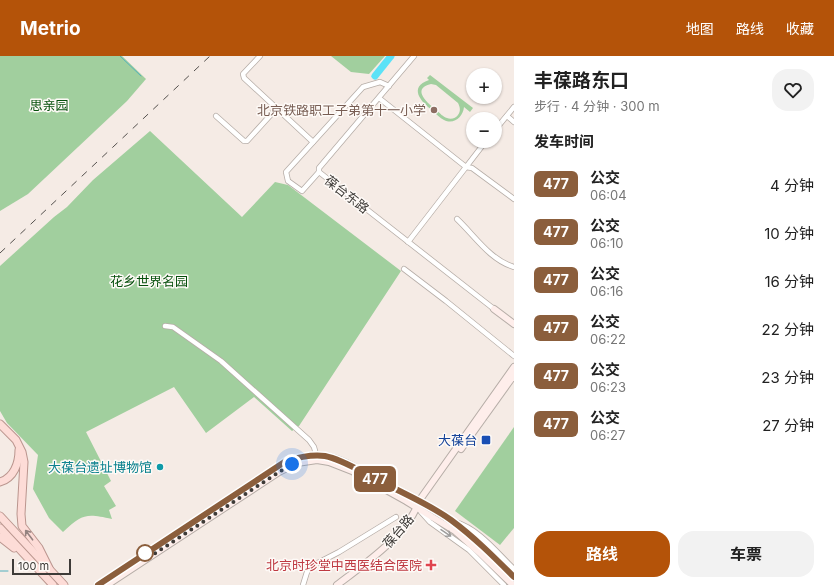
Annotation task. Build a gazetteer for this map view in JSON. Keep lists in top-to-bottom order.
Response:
{
  "streets": {
    "main road": ["葆台路"],
    "street": ["葆台东路"]
  },
  "parks": ["思亲园", "花乡世界名园"],
  "places": {
    "other": ["北京铁路职工子弟第十一小学", "大葆台遗址博物馆"],
    "transit": ["大葆台"],
    "health": ["北京时珍堂中西医结合医院"]
  },
  "lines": ["bus line 477"],
  "scale_bar": "100 m",
  "page": {
    "header": "Metrio",
    "nav": ["地图", "路线", "收藏"],
    "on_map": "477",
    "heading": [
      ["丰葆路东口", "步行 · 4 分钟 · 300 m"],
      "发车时间"
    ],
    "map_buttons": ["+", "−"],
    "list": [
      {
        "mark": "477",
        "name": "公交",
        "note": "06:04",
        "value": "4 分钟"
      },
      {
        "mark": "477",
        "name": "公交",
        "note": "06:10",
        "value": "10 分钟"
      },
      {
        "mark": "477",
        "name": "公交",
        "note": "06:16",
        "value": "16 分钟"
      },
      {
        "mark": "477",
        "name": "公交",
        "note": "06:22",
        "value": "22 分钟"
      },
      {
        "mark": "477",
        "name": "公交",
        "note": "06:23",
        "value": "23 分钟"
      },
      {
        "mark": "477",
        "name": "公交",
        "note": "06:27",
        "value": "27 分钟"
      }
    ],
    "buttons": ["路线", "车票"],
    "scale": "100 m"
  }
}
